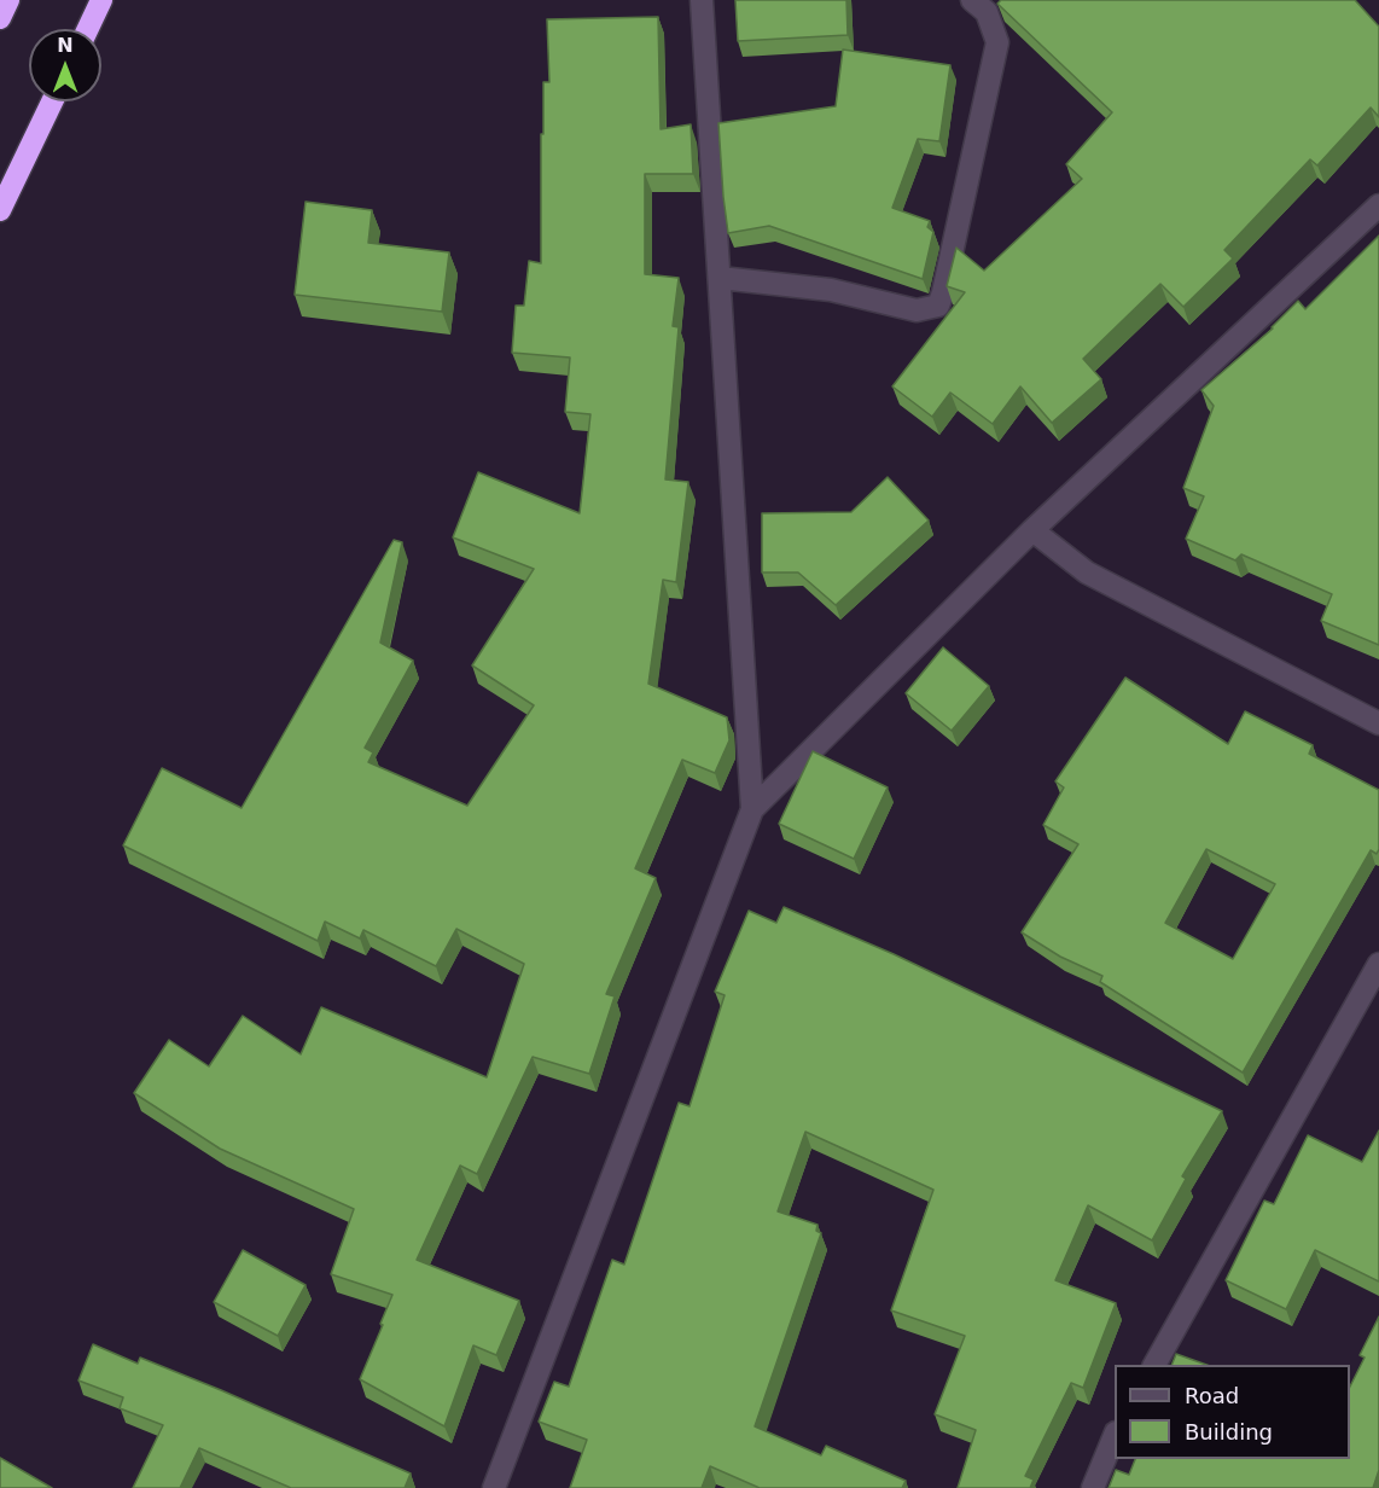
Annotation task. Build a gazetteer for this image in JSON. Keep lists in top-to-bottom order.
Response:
{
  "legend": ["Road", "Building"],
  "north": "top"
}
